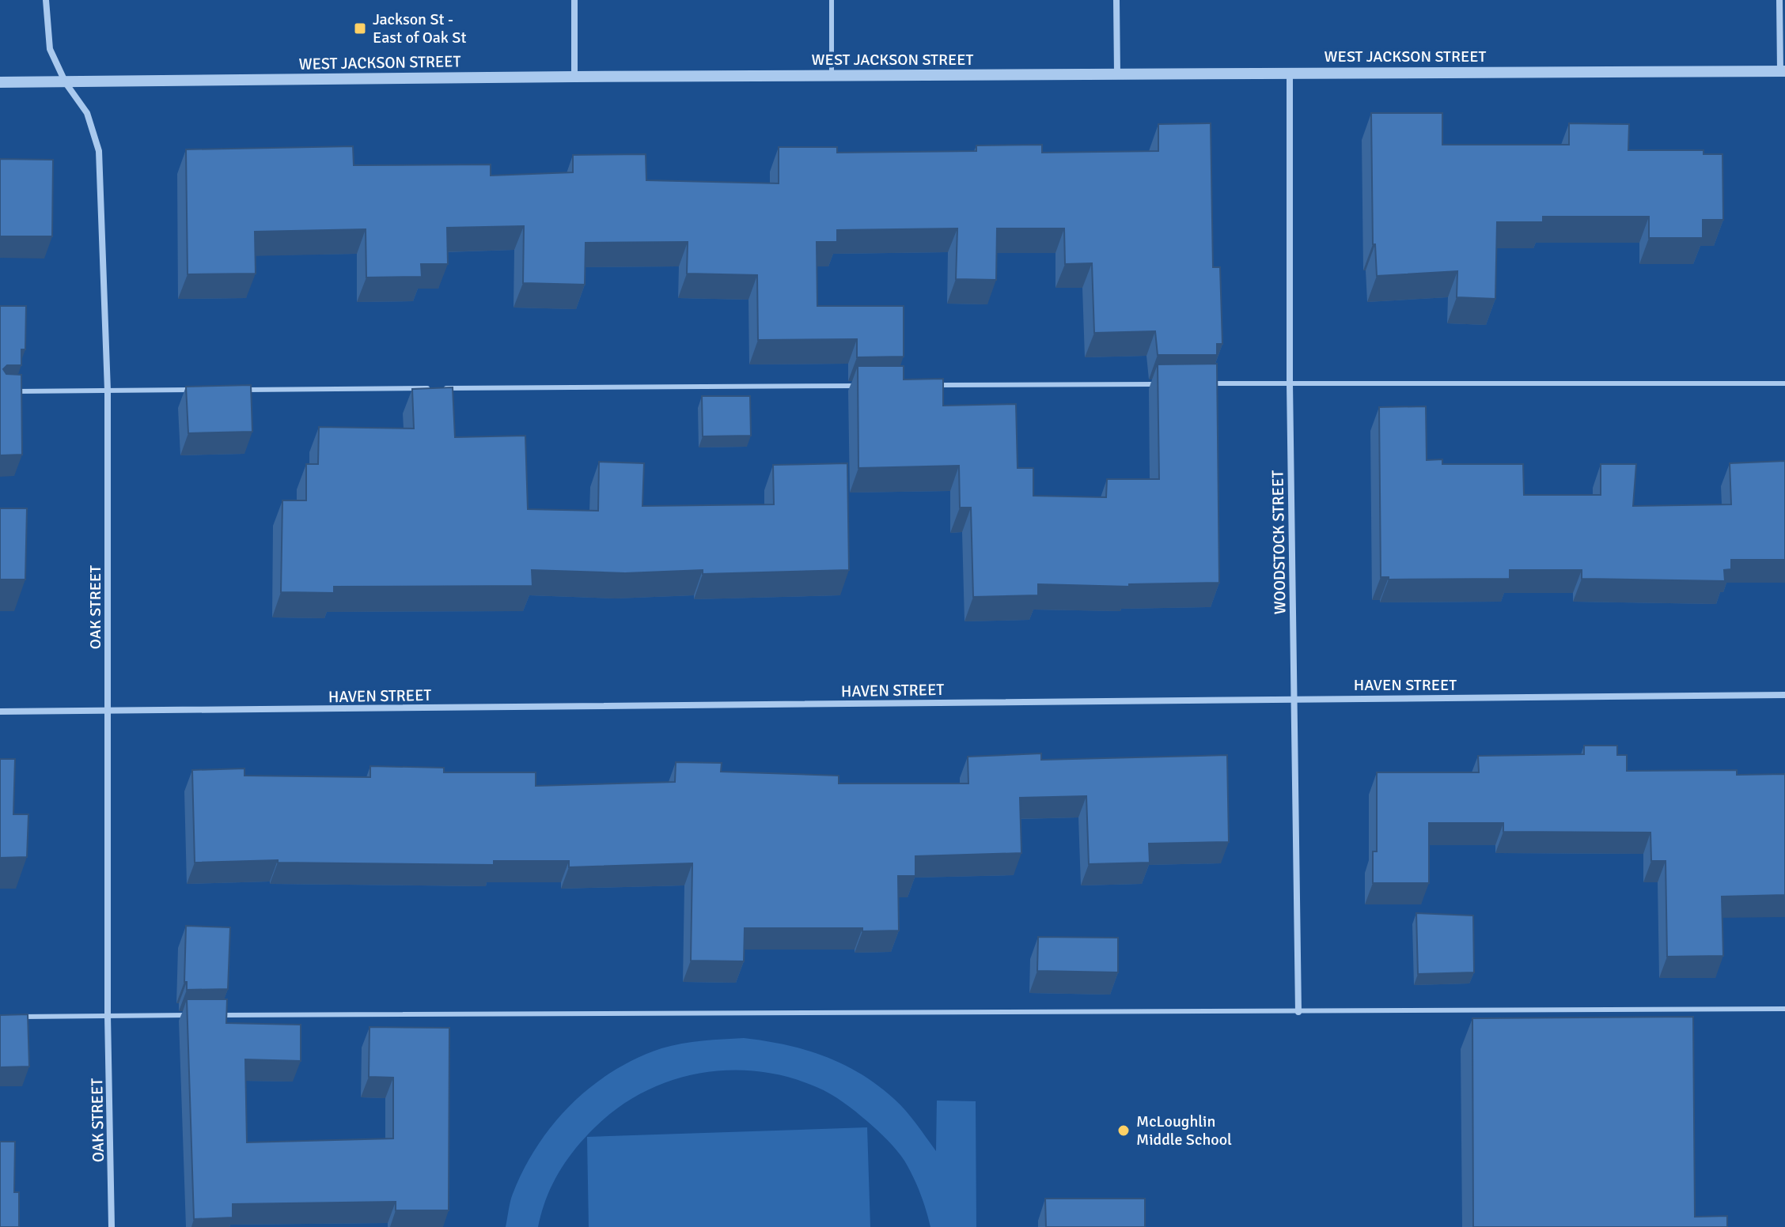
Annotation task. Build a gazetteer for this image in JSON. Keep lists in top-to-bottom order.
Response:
{
  "streets": {
    "street": [
      "WEST JACKSON STREET",
      "WOODSTOCK STREET",
      "OAK STREET",
      "HAVEN STREET"
    ]
  },
  "crossings": [
    ["WEST JACKSON STREET", "WOODSTOCK STREET"],
    ["WEST JACKSON STREET", "OAK STREET"],
    ["WOODSTOCK STREET", "HAVEN STREET"],
    ["OAK STREET", "HAVEN STREET"]
  ],
  "places": {
    "transit": ["Jackson St - East of Oak St"],
    "other": ["McLoughlin Middle School"]
  }
}
